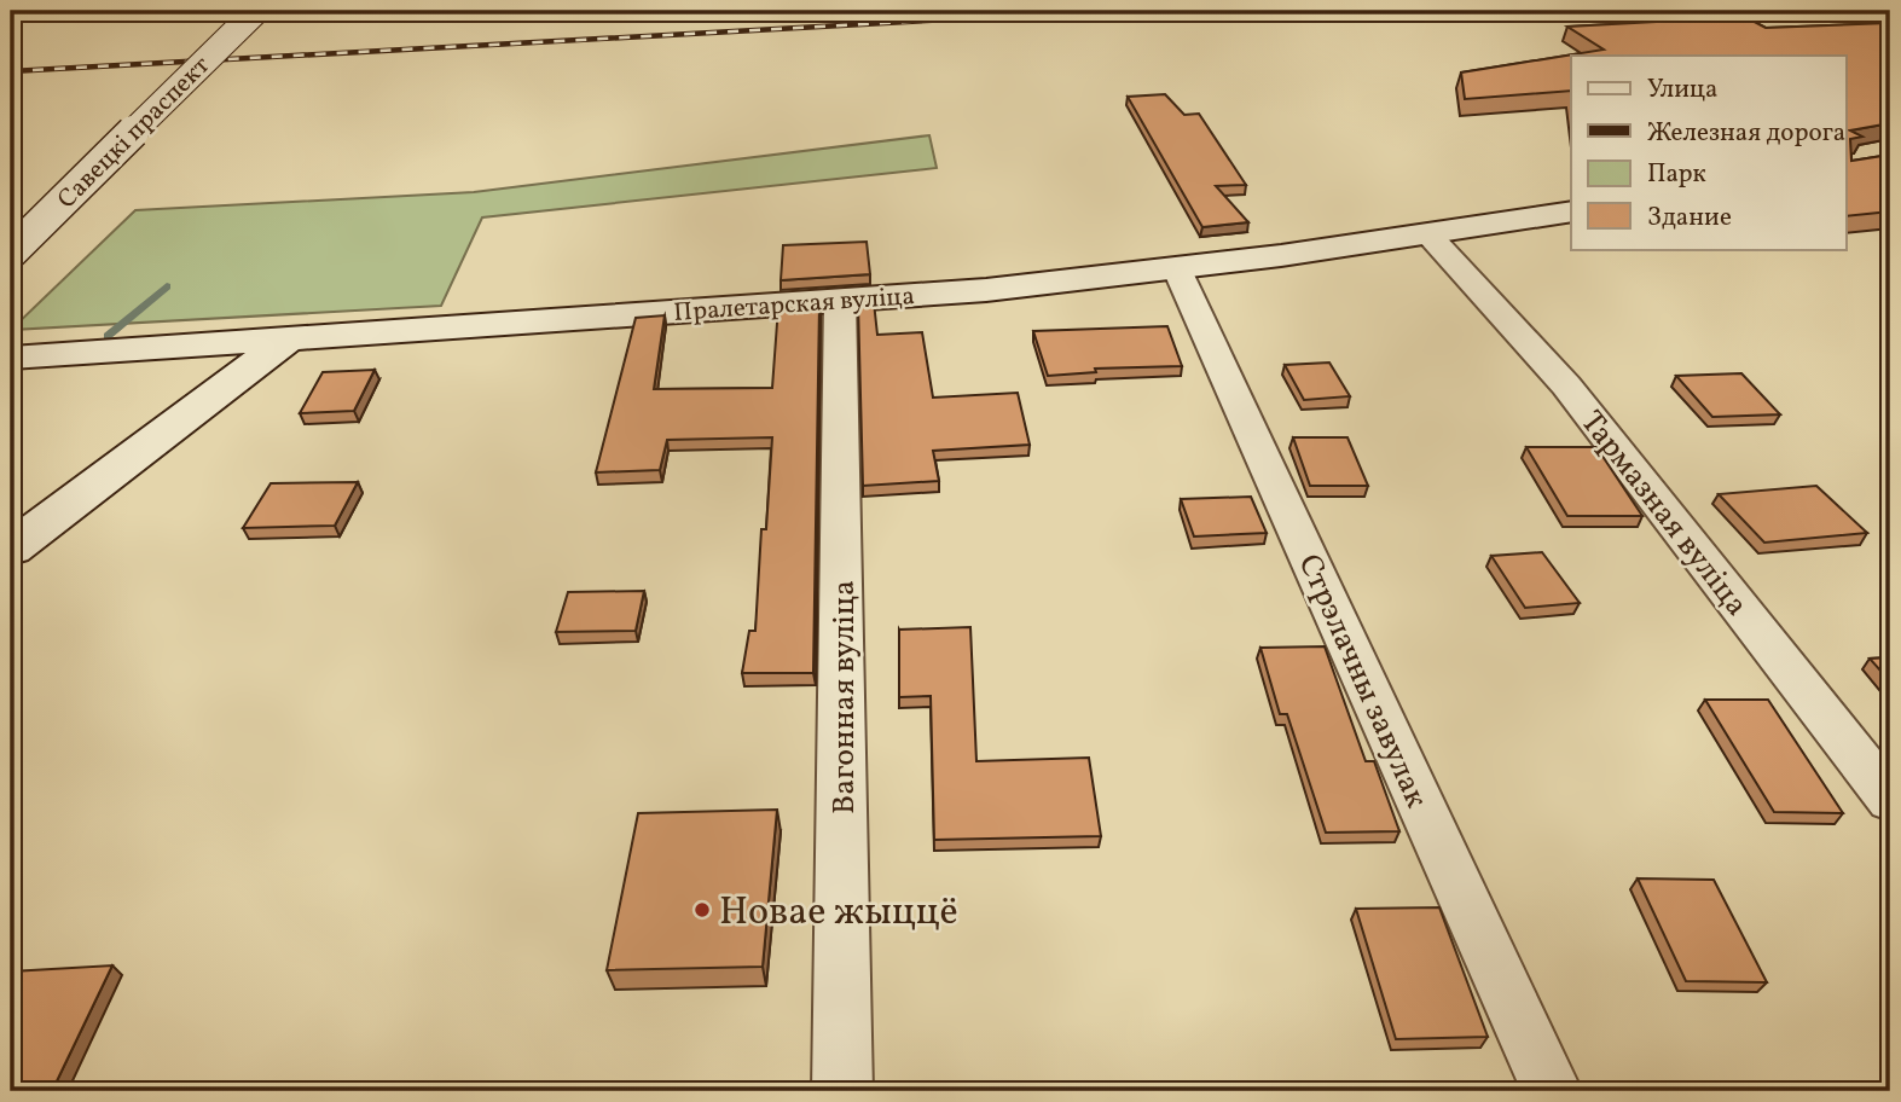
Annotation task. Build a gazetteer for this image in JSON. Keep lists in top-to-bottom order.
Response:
{
  "streets": {
    "main road": ["Савецкі праспект", "Пралетарская вуліца"],
    "street": ["Тармазная вуліца", "Стрэлачны завулак", "Вагонная вуліца"]
  },
  "crossings": [
    ["Пралетарская вуліца", "Тармазная вуліца"],
    ["Пралетарская вуліца", "Стрэлачны завулак"],
    ["Пралетарская вуліца", "Вагонная вуліца"]
  ],
  "places": ["Новае жыццё"],
  "legend": [
    "Улица",
    "Железная дорога",
    "Парк",
    "Здание"
  ]
}
